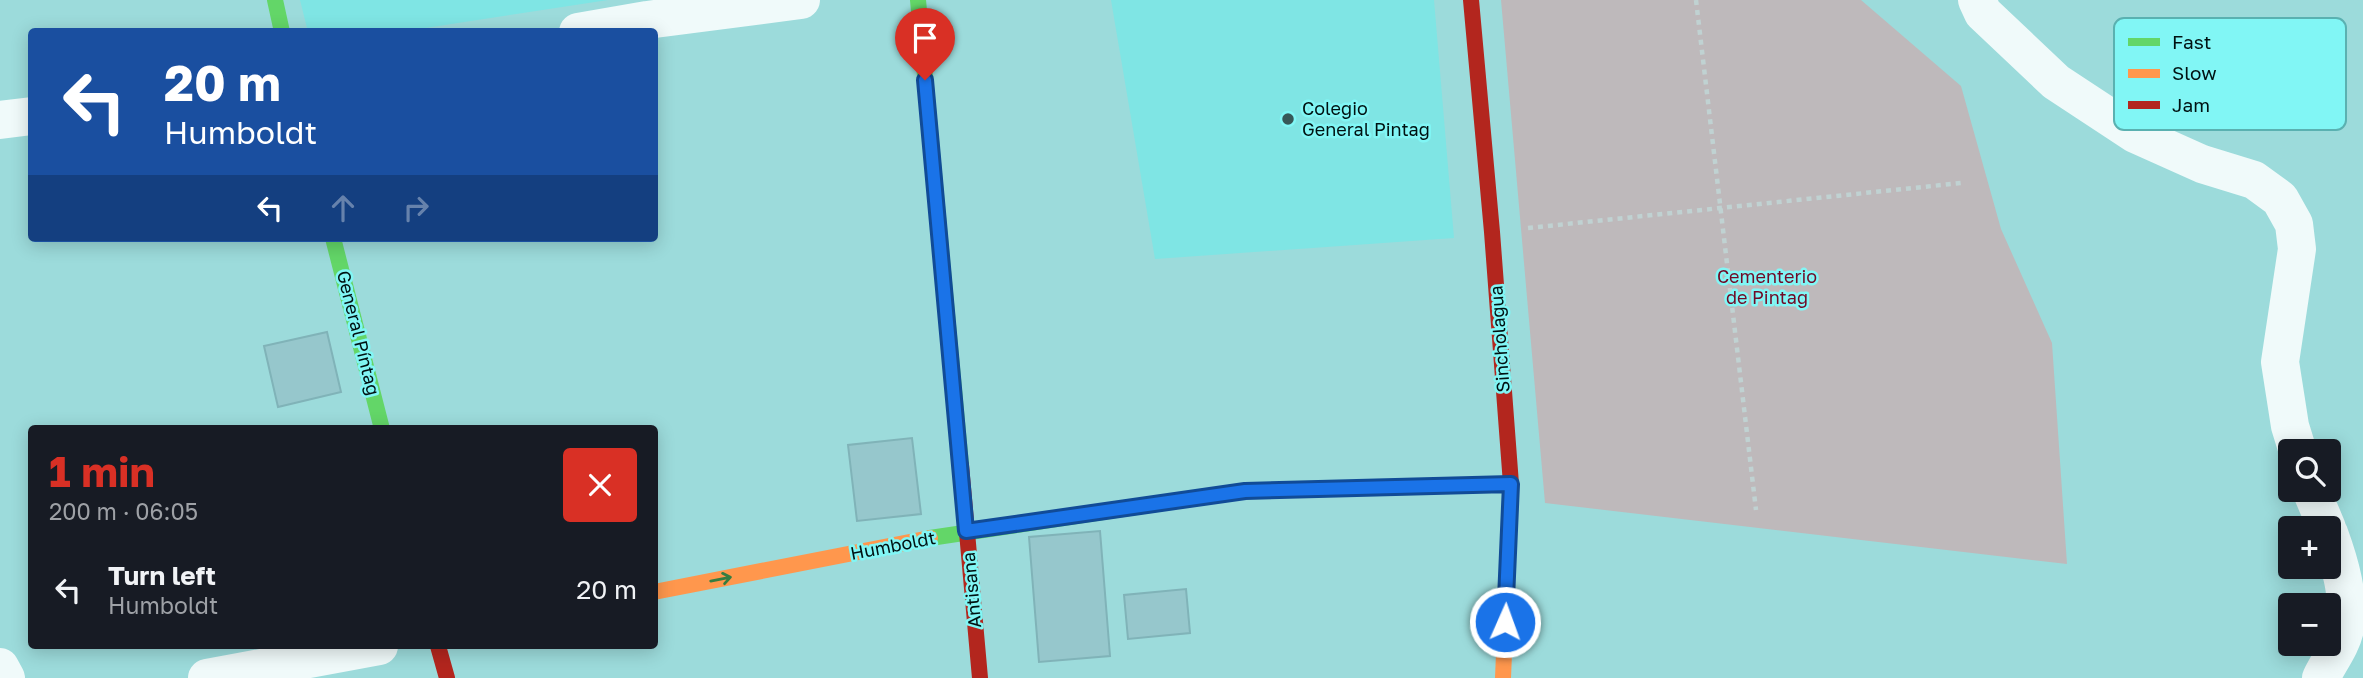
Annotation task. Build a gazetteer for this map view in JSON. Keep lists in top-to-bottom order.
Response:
{
  "streets": {
    "street": [
      "General Píntag",
      "Sincholagua",
      "Humboldt",
      "Antisana"
    ]
  },
  "crossings": [
    ["Sincholagua", "Humboldt"],
    ["Humboldt", "Antisana"]
  ],
  "one_way": ["Humboldt"],
  "parks": ["Cementerio de Pintag"],
  "places": ["Colegio General Pintag"],
  "legend": ["Fast", "Slow", "Jam"],
  "page": {
    "turn": ["20 m", "Humboldt"],
    "heading": ["1 min", "200 m · 06:05"],
    "map_buttons": ["+", "−"],
    "list": [
      {
        "name": "Turn left",
        "note": "Humboldt",
        "value": "20 m"
      }
    ]
  }
}
